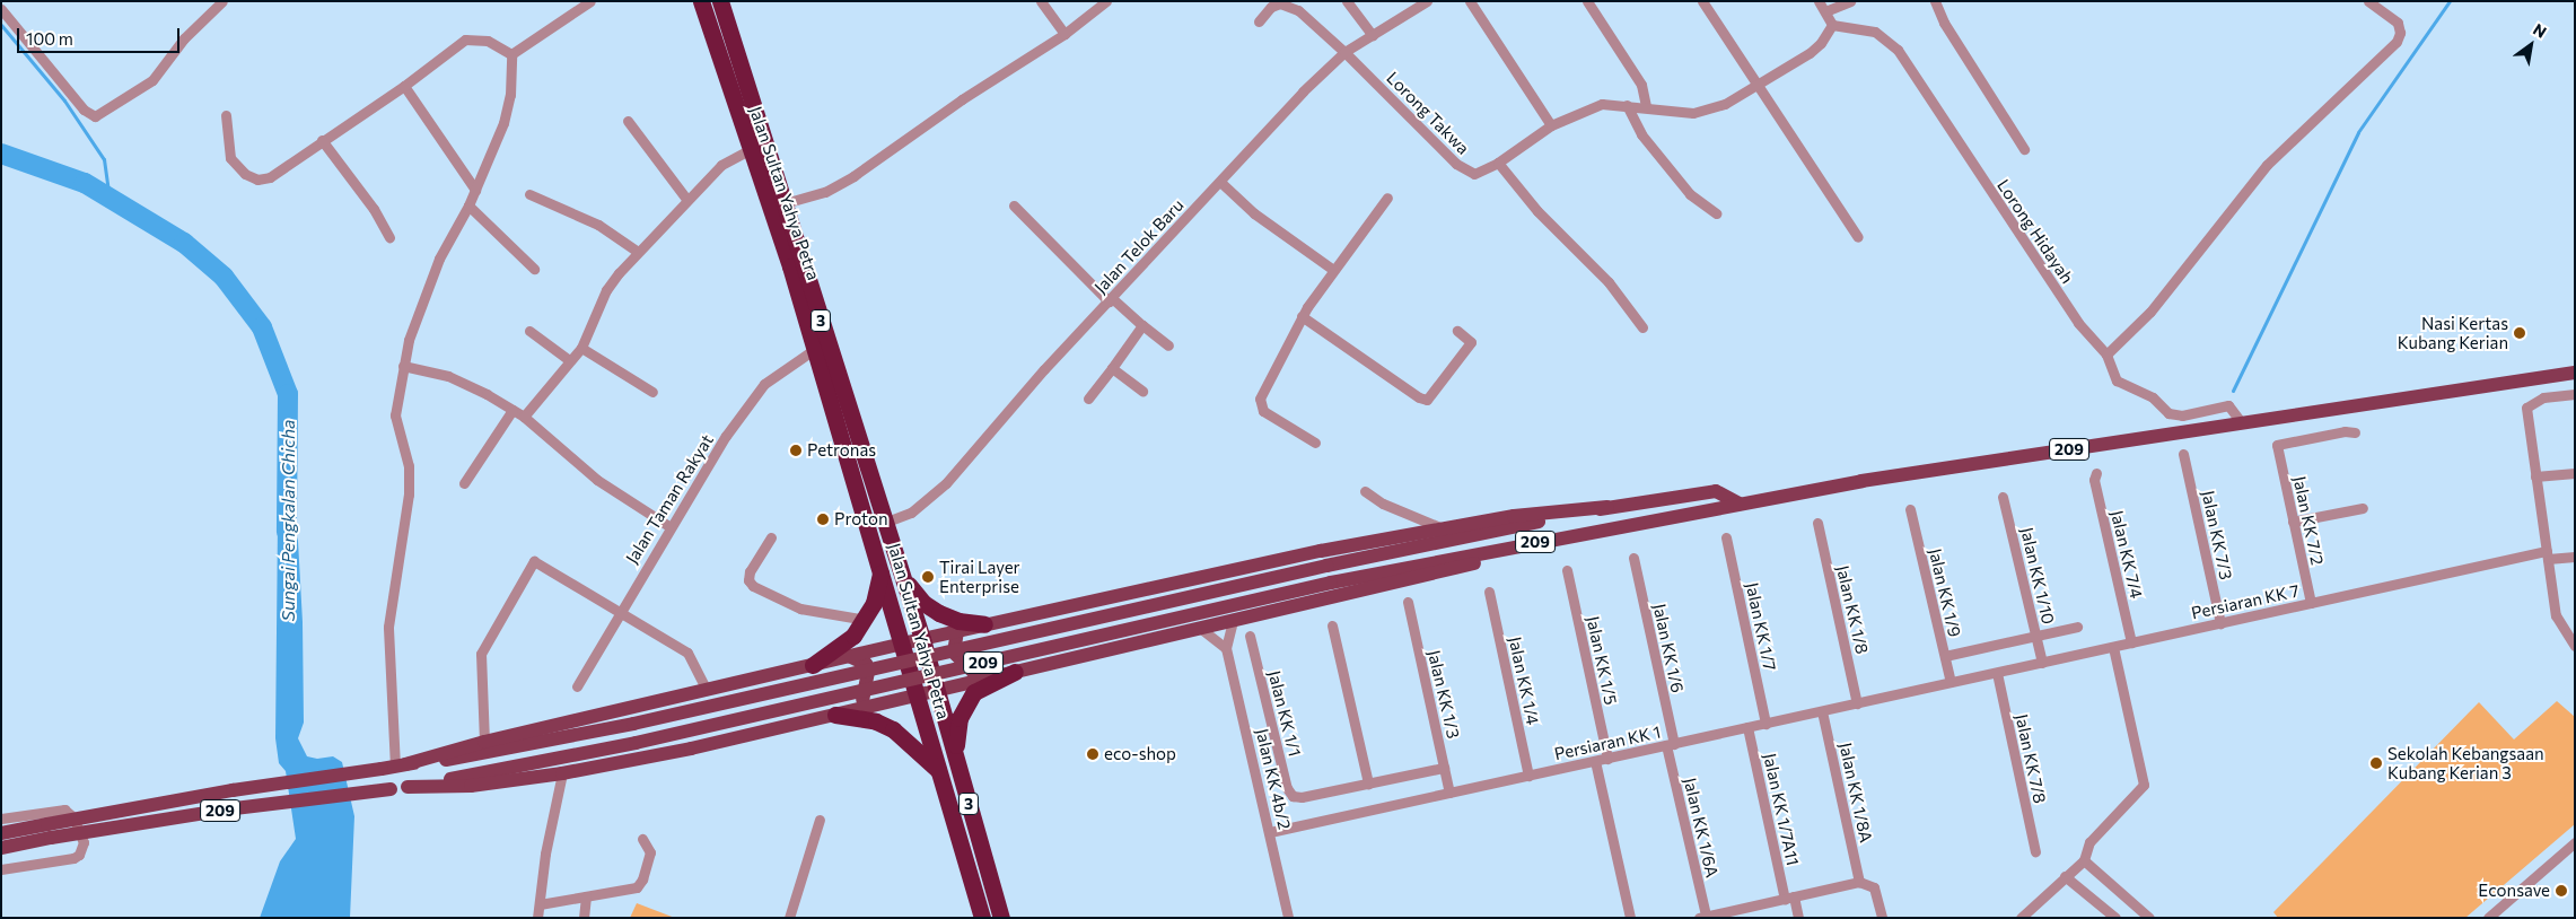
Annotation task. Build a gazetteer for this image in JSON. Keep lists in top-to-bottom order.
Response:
{
  "streets": {
    "highway": ["Jalan Sultan Yahya Petra", "3"],
    "main road": ["209"],
    "street": [
      "Lorong Takwa",
      "Lorong Hidayah",
      "Jalan Telok Baru",
      "Jalan Taman Rakyat",
      "Jalan KK 7/2",
      "Jalan KK 7/3",
      "Jalan KK 7/4",
      "Jalan KK 1/10",
      "Jalan KK 1/9",
      "Persiaran KK 7",
      "Jalan KK 1/8",
      "Jalan KK 1/7",
      "Jalan KK 1/6",
      "Jalan KK 1/5",
      "Jalan KK 1/4",
      "Jalan KK 1/3",
      "Jalan KK 1/1",
      "Persiaran KK 1",
      "Jalan KK 7/8",
      "Jalan KK 4b/2",
      "Jalan KK 1/8A",
      "Jalan KK 1/7A11",
      "Jalan KK 1/6A"
    ]
  },
  "crossings": [
    ["Lorong Takwa", "Lorong Hidayah"],
    ["Lorong Takwa", "Jalan Telok Baru"],
    ["Jalan Sultan Yahya Petra", "Jalan Telok Baru"],
    ["Jalan Sultan Yahya Petra", "Jalan Taman Rakyat"],
    ["Lorong Hidayah", "209"],
    ["Jalan KK 7/2", "Persiaran KK 7"],
    ["Jalan KK 7/3", "Persiaran KK 7"],
    ["Jalan KK 7/4", "Persiaran KK 7"],
    ["Jalan KK 1/10", "Persiaran KK 7"],
    ["Jalan KK 1/9", "Persiaran KK 7"],
    ["Jalan KK 1/9", "Persiaran KK 1"],
    ["Persiaran KK 7", "Persiaran KK 1"],
    ["Persiaran KK 7", "Jalan KK 7/8"],
    ["Jalan KK 1/8", "Persiaran KK 1"],
    ["Jalan KK 1/7", "Persiaran KK 1"],
    ["Jalan KK 1/6", "Persiaran KK 1"],
    ["Jalan KK 1/6", "Jalan KK 1/6A"],
    ["Jalan KK 1/5", "Persiaran KK 1"],
    ["Jalan KK 1/4", "Persiaran KK 1"],
    ["Jalan KK 1/3", "Persiaran KK 1"],
    ["Persiaran KK 1", "Jalan KK 4b/2"],
    ["Persiaran KK 1", "Jalan KK 1/8A"],
    ["Persiaran KK 1", "Jalan KK 1/7A11"],
    ["Persiaran KK 1", "Jalan KK 1/6A"]
  ],
  "water": ["Sungai Pengkalan Chicha"],
  "places": [
    "Nasi Kertas Kubang Kerian",
    "Petronas",
    "Proton",
    "Tirai Layer Enterprise",
    "eco-shop",
    "Sekolah Kebangsaan Kubang Kerian 3",
    "Econsave"
  ],
  "scale_bar": "100 m",
  "north": "top right"
}
